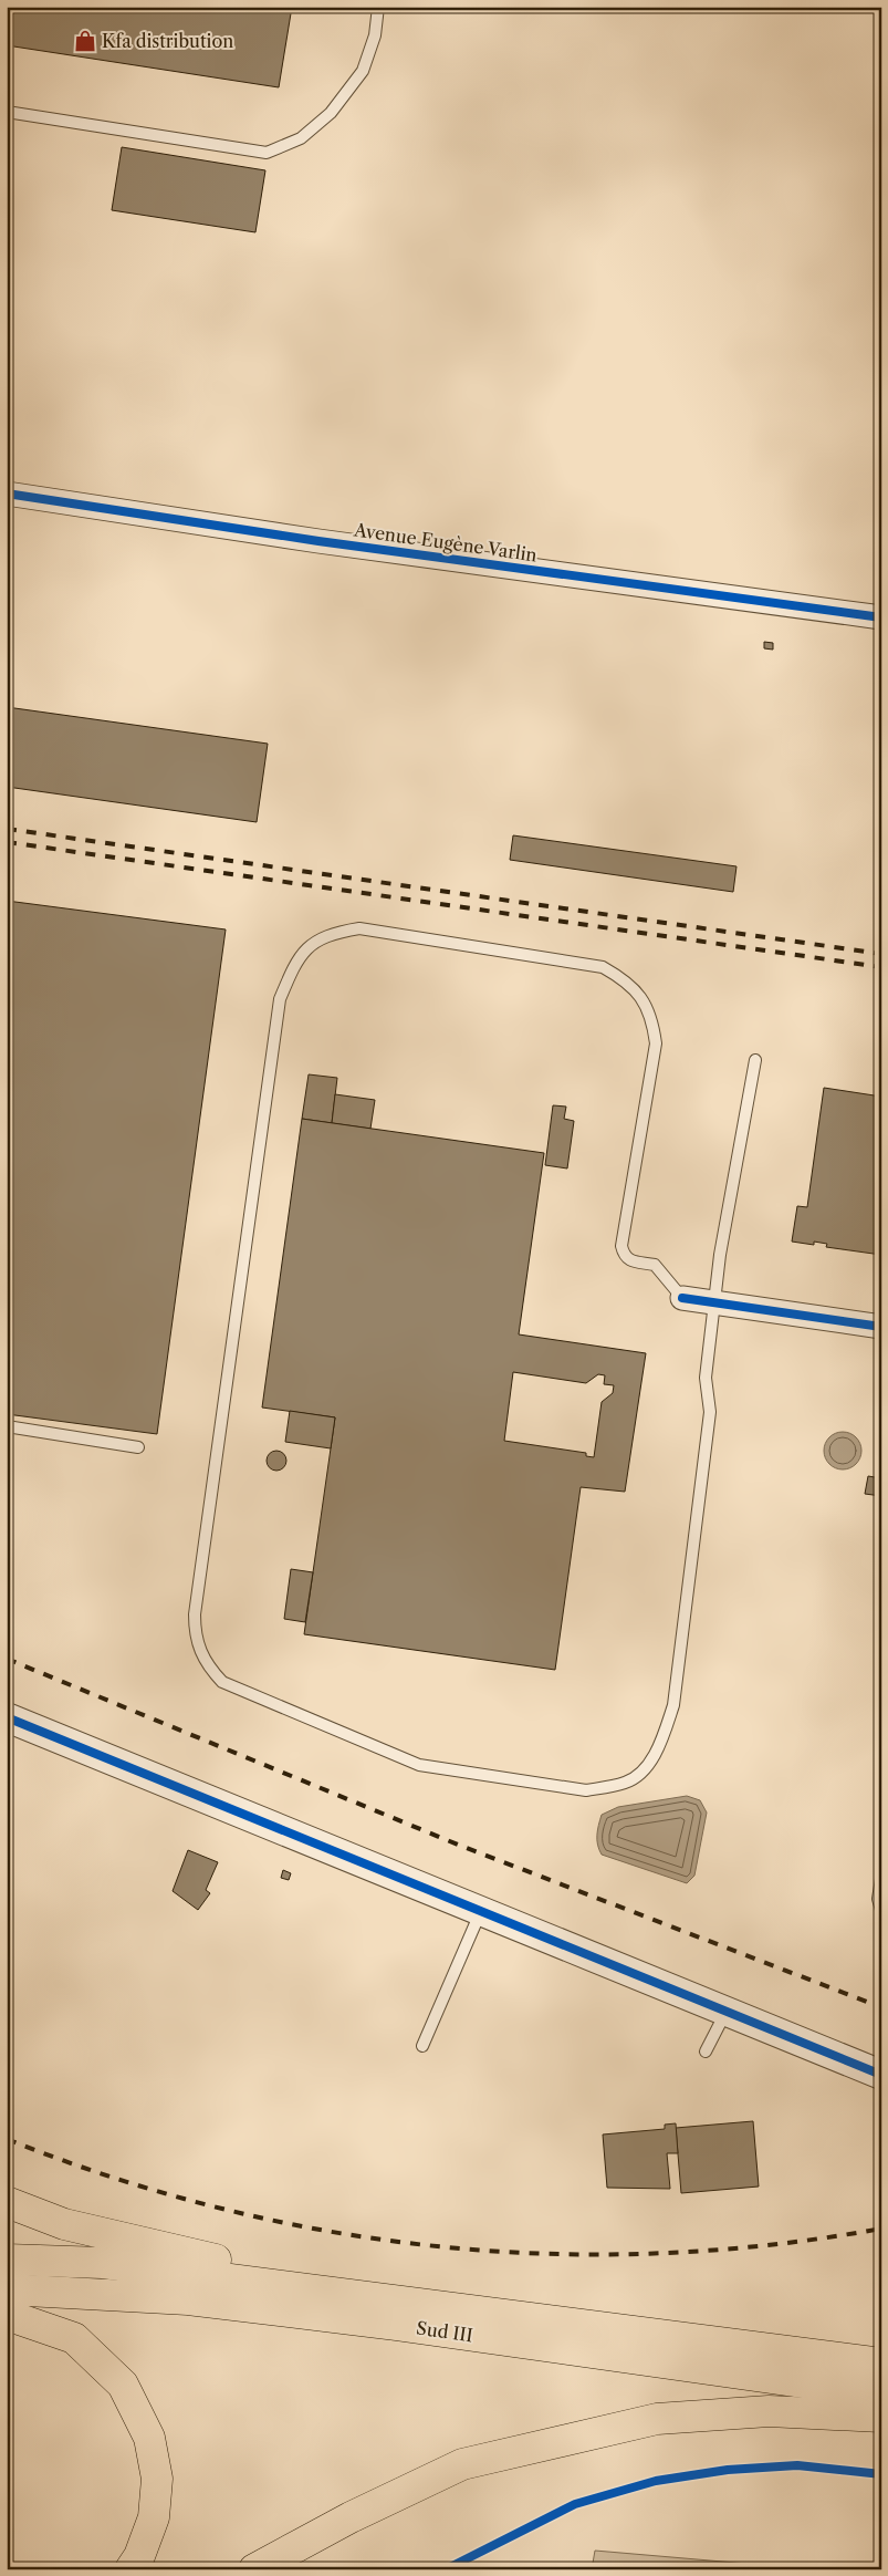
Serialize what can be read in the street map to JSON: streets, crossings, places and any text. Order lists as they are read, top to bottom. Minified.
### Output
{"streets":{"highway":["Sud III"],"street":["Avenue Eugène Varlin"]},"places":{"shop":["Kfa distribution"]}}
